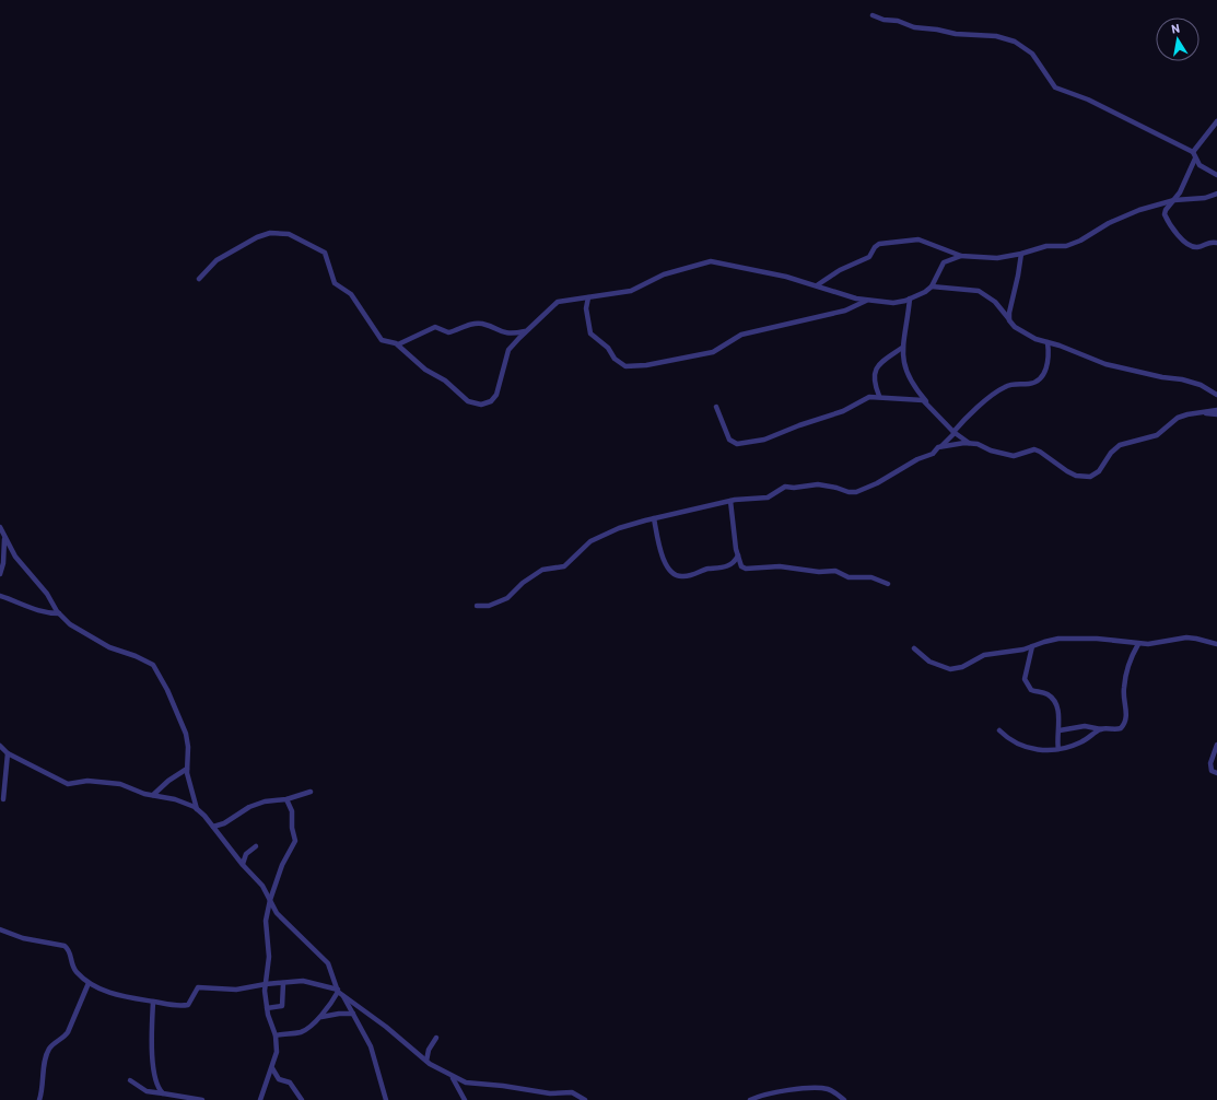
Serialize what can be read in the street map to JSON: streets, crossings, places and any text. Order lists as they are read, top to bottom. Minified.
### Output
{"north":"top"}
